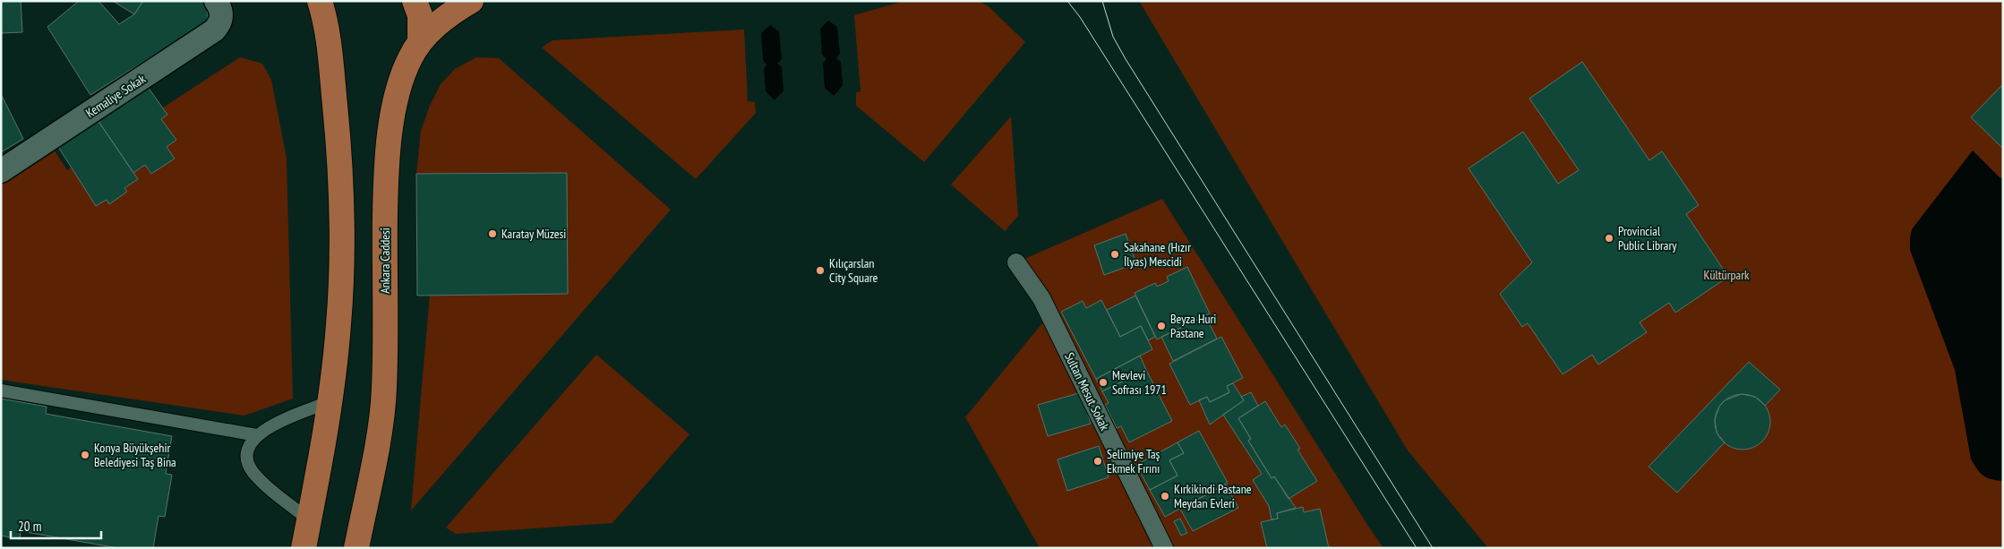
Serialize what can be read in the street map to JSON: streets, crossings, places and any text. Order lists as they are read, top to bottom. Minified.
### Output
{"streets":{"main road":["Ankara Caddesi"],"street":["Kemaliye Sokak","Sultan Mesut Sokak"]},"parks":["Kültürpark"],"places":["Karatay Müzesi","Provincial Public Library","Sakahane (Hızır İlyas) Mescidi","Kılıçarslan City Square","Beyza Huri Pastane","Mevlevi Sofrası 1971","Konya Büyükşehir Belediyesi Taş Bina","Selimiye Taş Ekmek Fırını","Kırkikindi Pastane Meydan Evleri"],"scale_bar":"20 m"}
